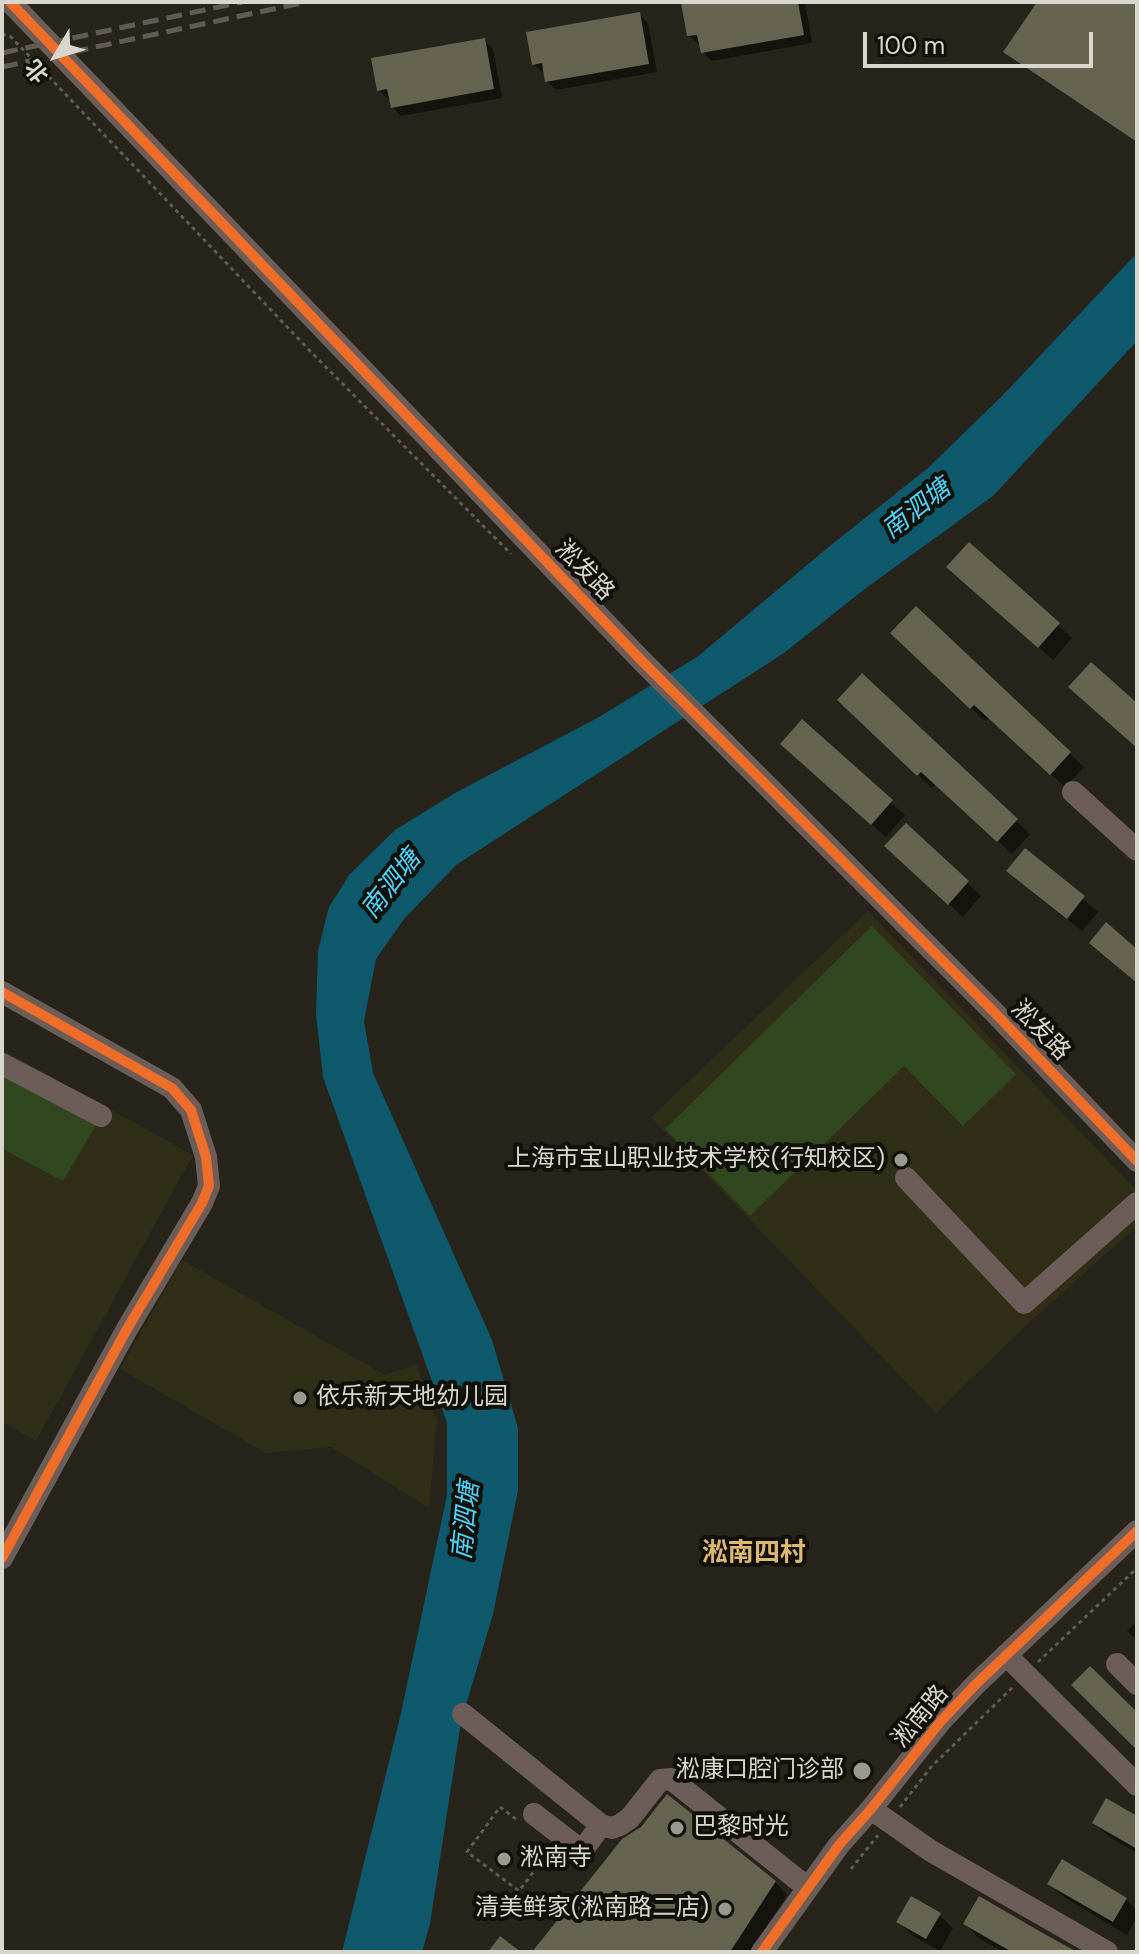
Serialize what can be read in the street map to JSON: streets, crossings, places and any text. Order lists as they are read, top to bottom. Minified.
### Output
{"streets":{"street":["淞发路","淞南路"]},"districts":["淞南四村"],"water":["南泗塘"],"places":["上海市宝山职业技术学校(行知校区)","依乐新天地幼儿园","淞康口腔门诊部","巴黎时光","淞南寺","清美鲜家(淞南路二店)"],"scale_bar":"100 m","north":"bottom left"}
